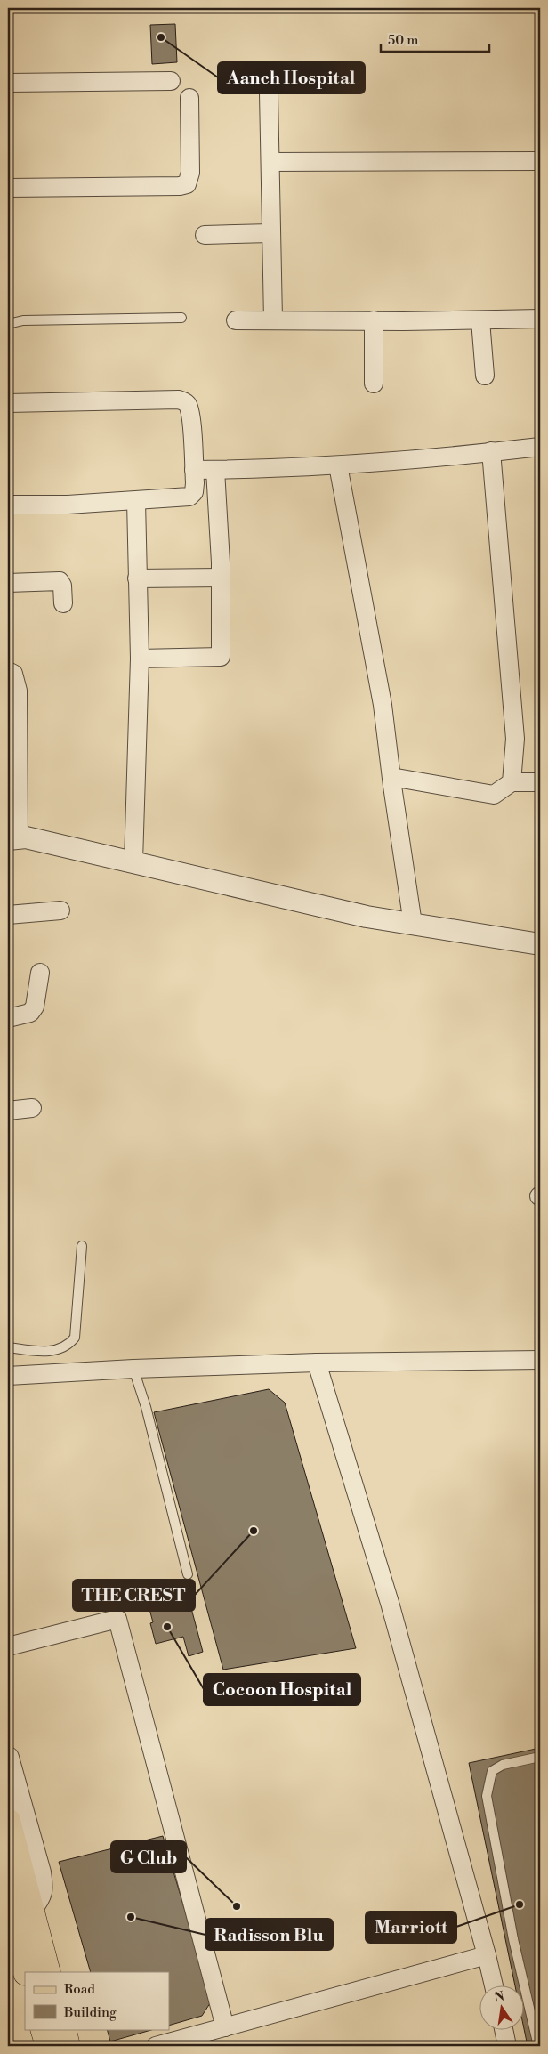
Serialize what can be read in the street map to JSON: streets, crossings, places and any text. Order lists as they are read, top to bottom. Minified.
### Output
{"places":["Aanch Hospital","THE CREST","Cocoon Hospital","Marriott","G Club","Radisson Blu"],"legend":["Road","Building"],"scale_bar":"50 m","north":"top"}
